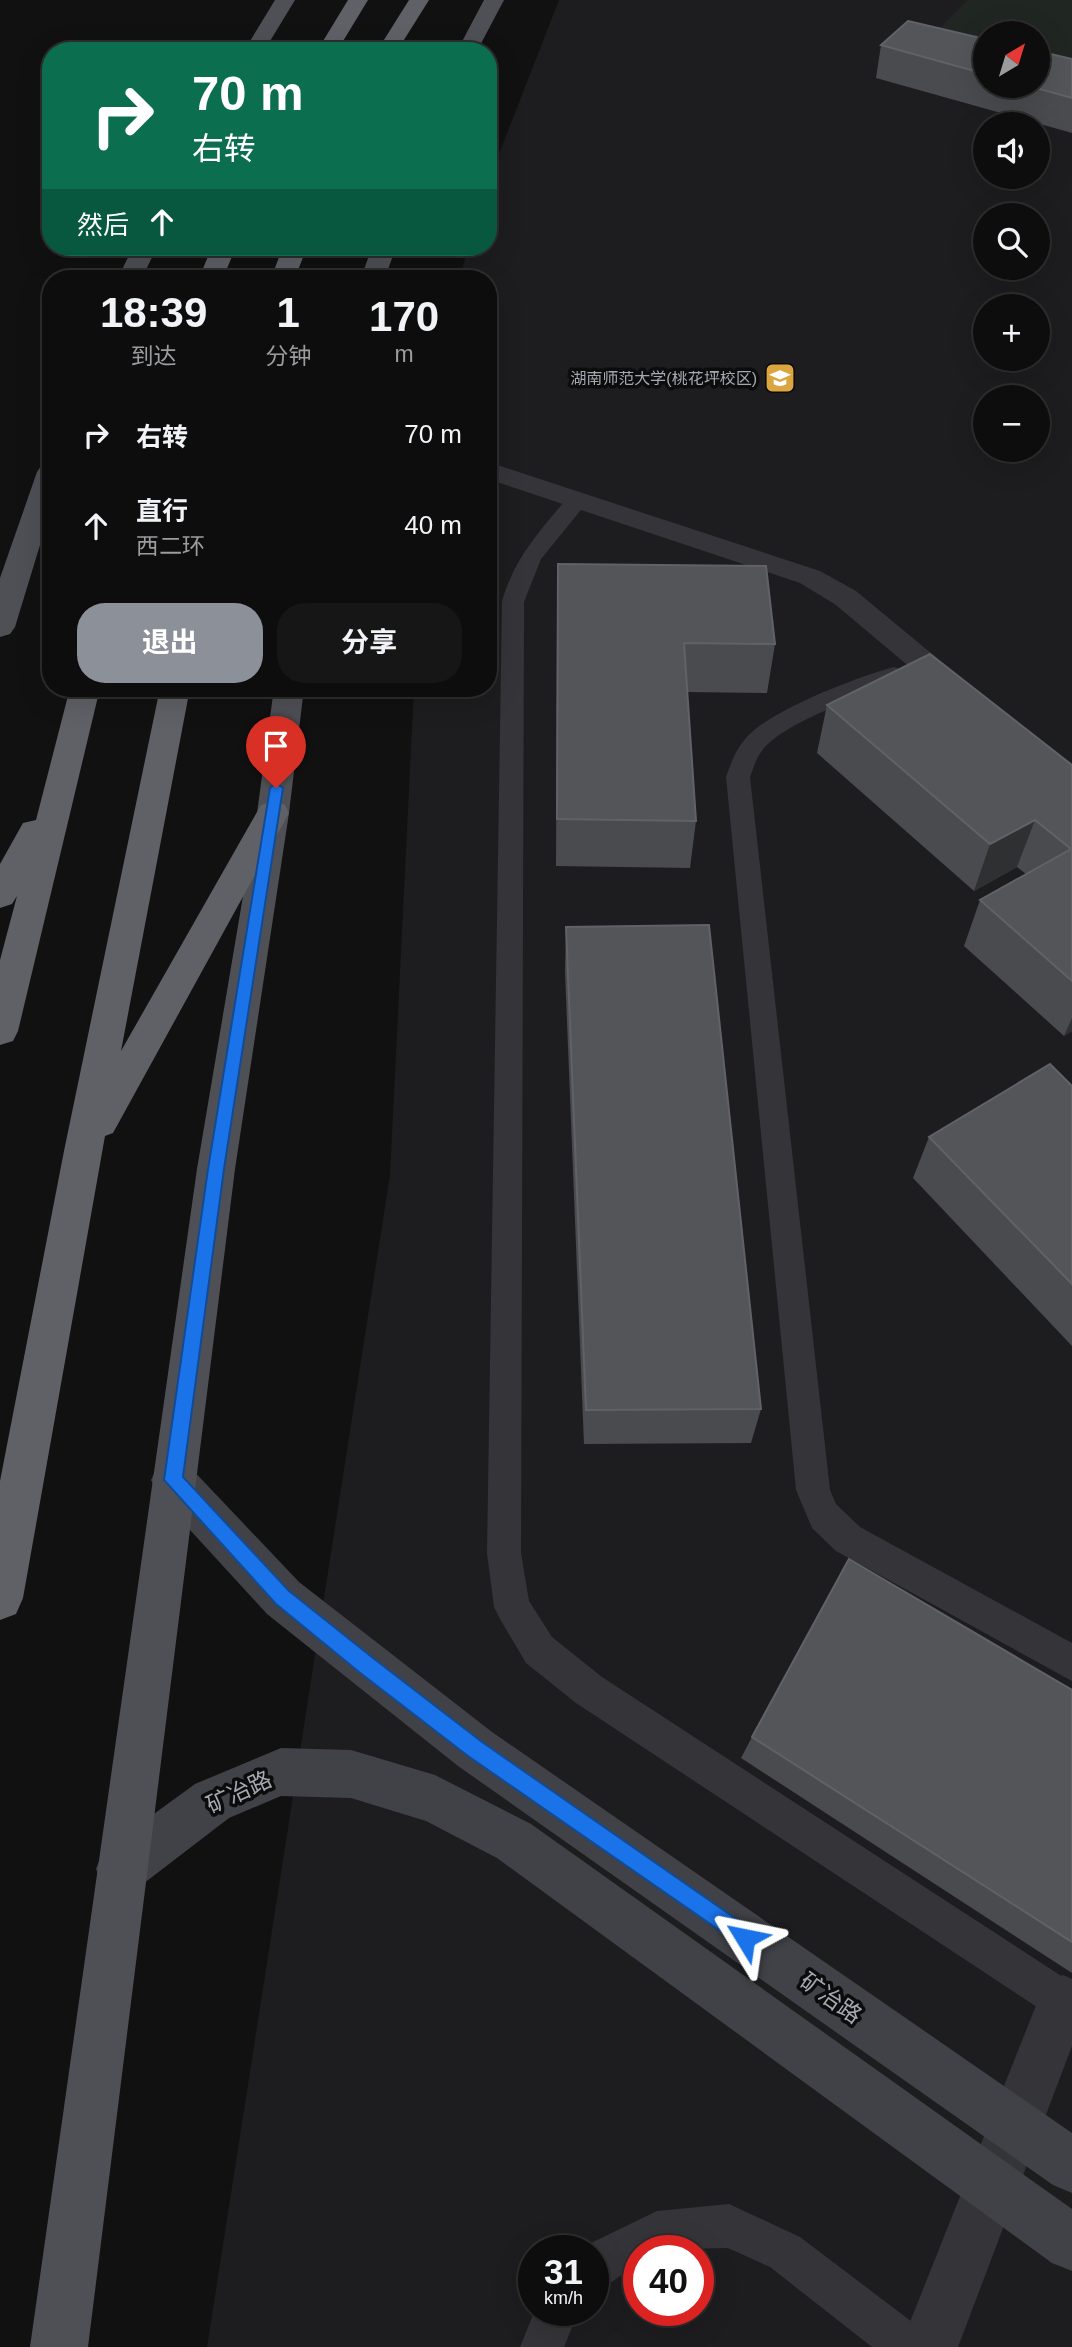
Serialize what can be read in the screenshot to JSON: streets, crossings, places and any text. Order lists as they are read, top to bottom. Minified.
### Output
{"streets":{"street":["矿冶路"]},"places":{"school or university":["湖南师范大学(桃花坪校区)"]},"north":"top right","page":{"map_buttons":["+","−"],"turn":["70 m","右转"],"then":"然后","eta":["18:39","到达","1","分钟","170","m"],"list":[{"name":"右转","value":"70 m"},{"name":"直行","note":"西二环","value":"40 m"}],"buttons":["退出","分享"],"speed":"31 km/h","limit":"40"}}
